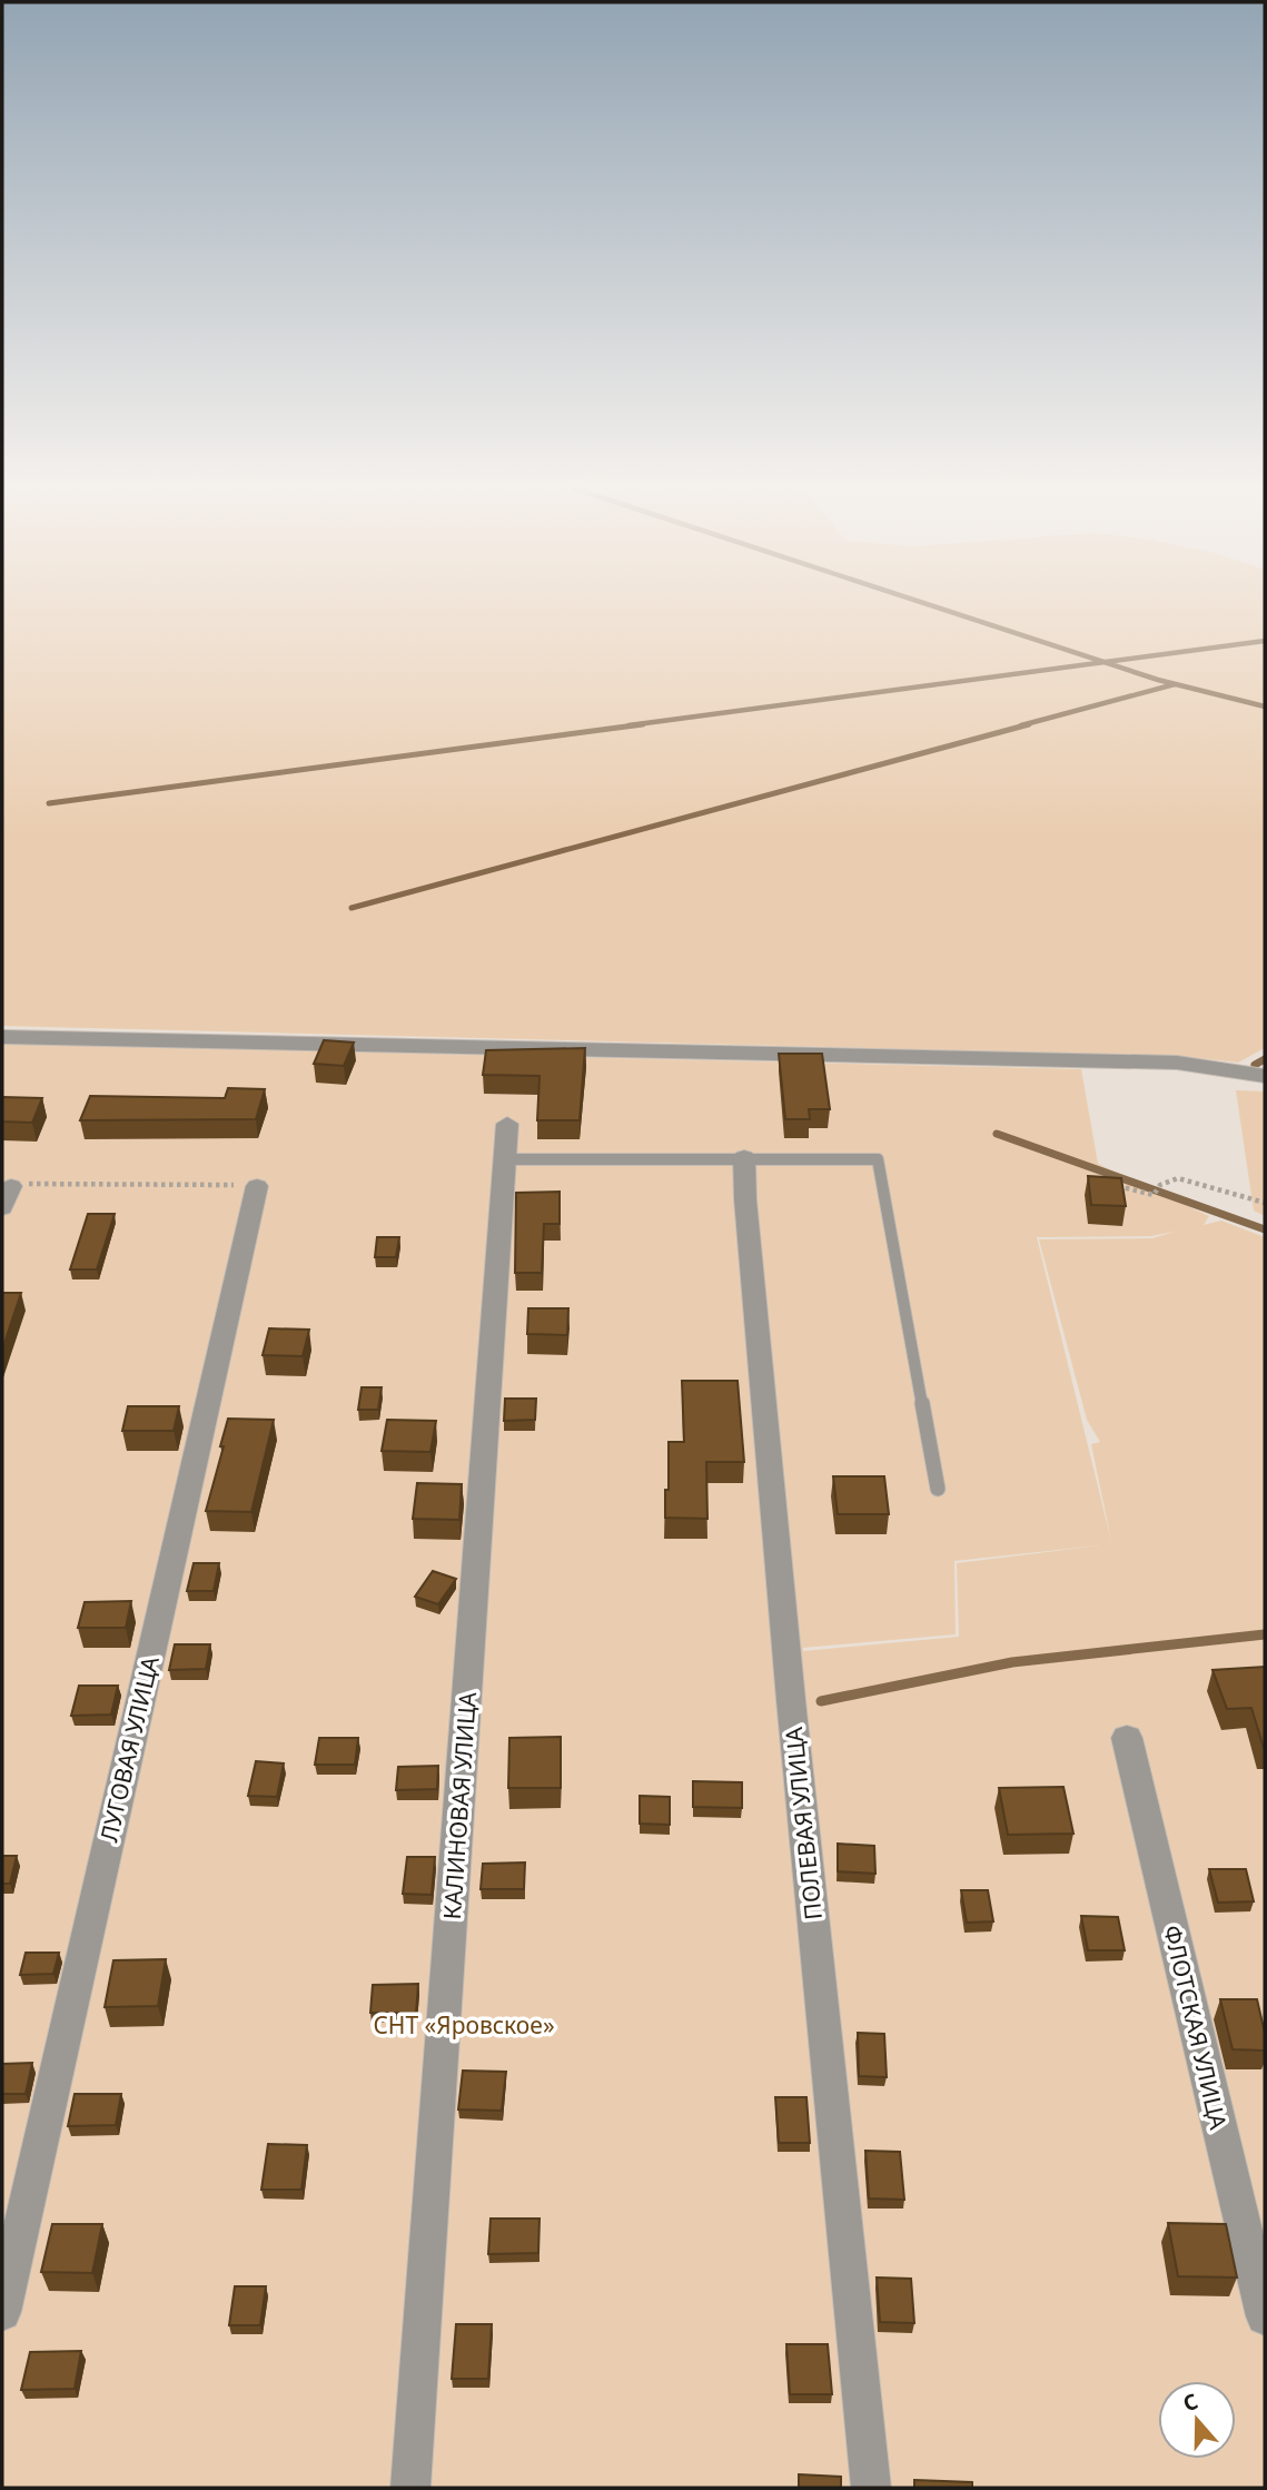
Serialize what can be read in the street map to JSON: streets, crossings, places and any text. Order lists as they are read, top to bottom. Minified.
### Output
{"streets":{"street":["ЛУГОВАЯ УЛИЦА","КАЛИНОВАЯ УЛИЦА","ПОЛЕВАЯ УЛИЦА","ФЛОТСКАЯ УЛИЦА"]},"parks":["СНТ «Яровское»"],"north":"top"}
